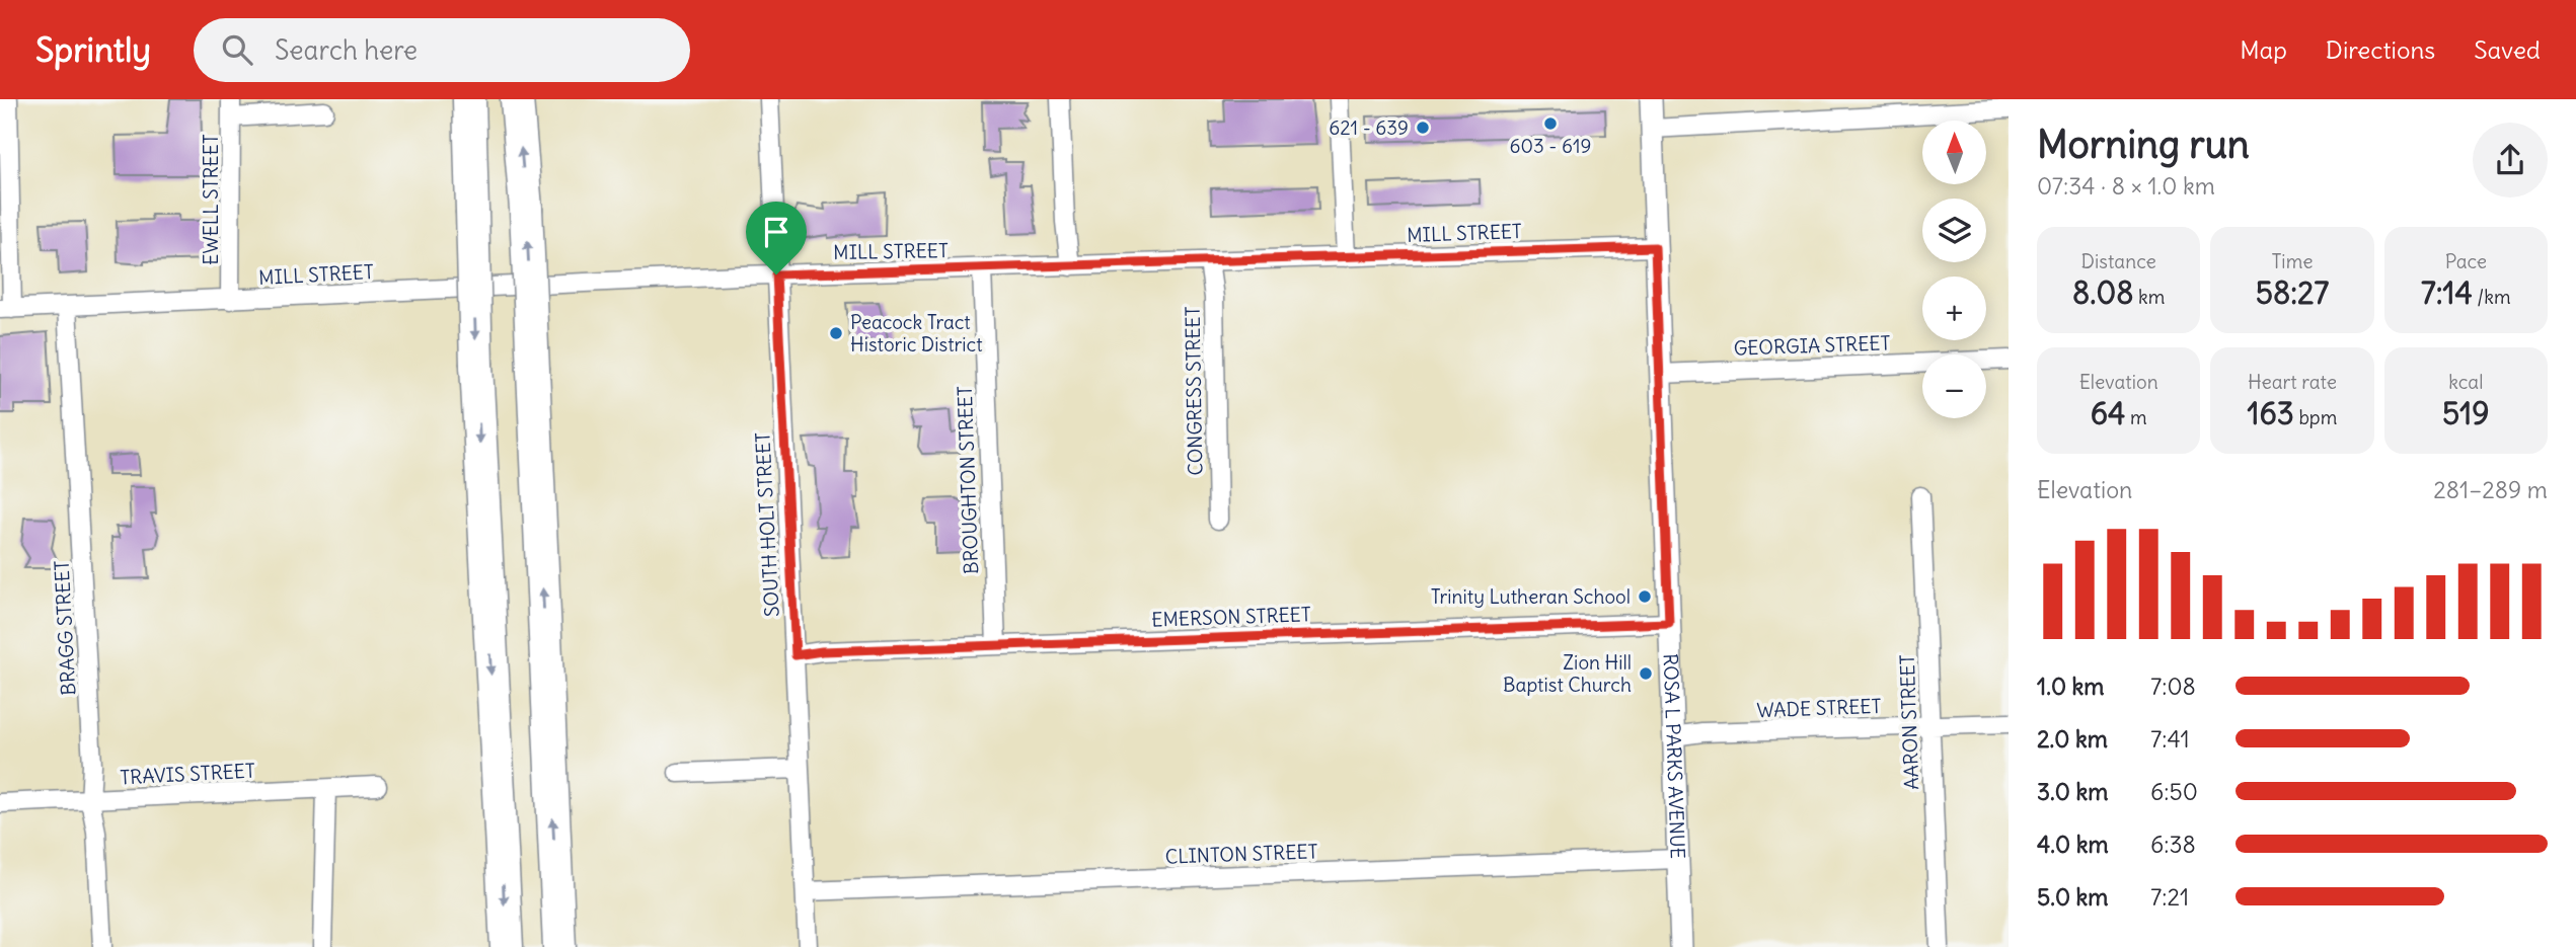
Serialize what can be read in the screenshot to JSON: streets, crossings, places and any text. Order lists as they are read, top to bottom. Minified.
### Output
{"streets":{"street":["EWELL STREET","MILL STREET","GEORGIA STREET","CONGRESS STREET","BROUGHTON STREET","SOUTH HOLT STREET","EMERSON STREET","BRAGG STREET","WADE STREET","AARON STREET","ROSA L PARKS AVENUE","TRAVIS STREET","CLINTON STREET"]},"crossings":[["EWELL STREET","MILL STREET"],["MILL STREET","CONGRESS STREET"],["MILL STREET","BROUGHTON STREET"],["MILL STREET","SOUTH HOLT STREET"],["MILL STREET","BRAGG STREET"],["MILL STREET","ROSA L PARKS AVENUE"],["GEORGIA STREET","ROSA L PARKS AVENUE"],["BROUGHTON STREET","EMERSON STREET"],["SOUTH HOLT STREET","EMERSON STREET"],["SOUTH HOLT STREET","CLINTON STREET"],["EMERSON STREET","ROSA L PARKS AVENUE"],["BRAGG STREET","TRAVIS STREET"],["WADE STREET","AARON STREET"],["WADE STREET","ROSA L PARKS AVENUE"],["ROSA L PARKS AVENUE","CLINTON STREET"]],"places":["603 - 619","621 - 639","Peacock Tract Historic District","Trinity Lutheran School","Zion Hill Baptist Church"],"north":"top","page":{"header":"Sprintly","search":"Search here","nav":["Map","Directions","Saved"],"heading":["Morning run","07:34 · 8 × 1.0 km"],"map_buttons":["+","−"],"stats":[["Distance","8.08 km"],["Time","58:27"],["Pace","7:14 /km"],["Elevation","64 m"],["Heart rate","163 bpm"],["kcal","519"]],"chart":["Elevation","281–289 m"],"list":[{"name":"1.0 km","note":"7:08"},{"name":"2.0 km","note":"7:41"},{"name":"3.0 km","note":"6:50"},{"name":"4.0 km","note":"6:38"},{"name":"5.0 km","note":"7:21"}]}}
